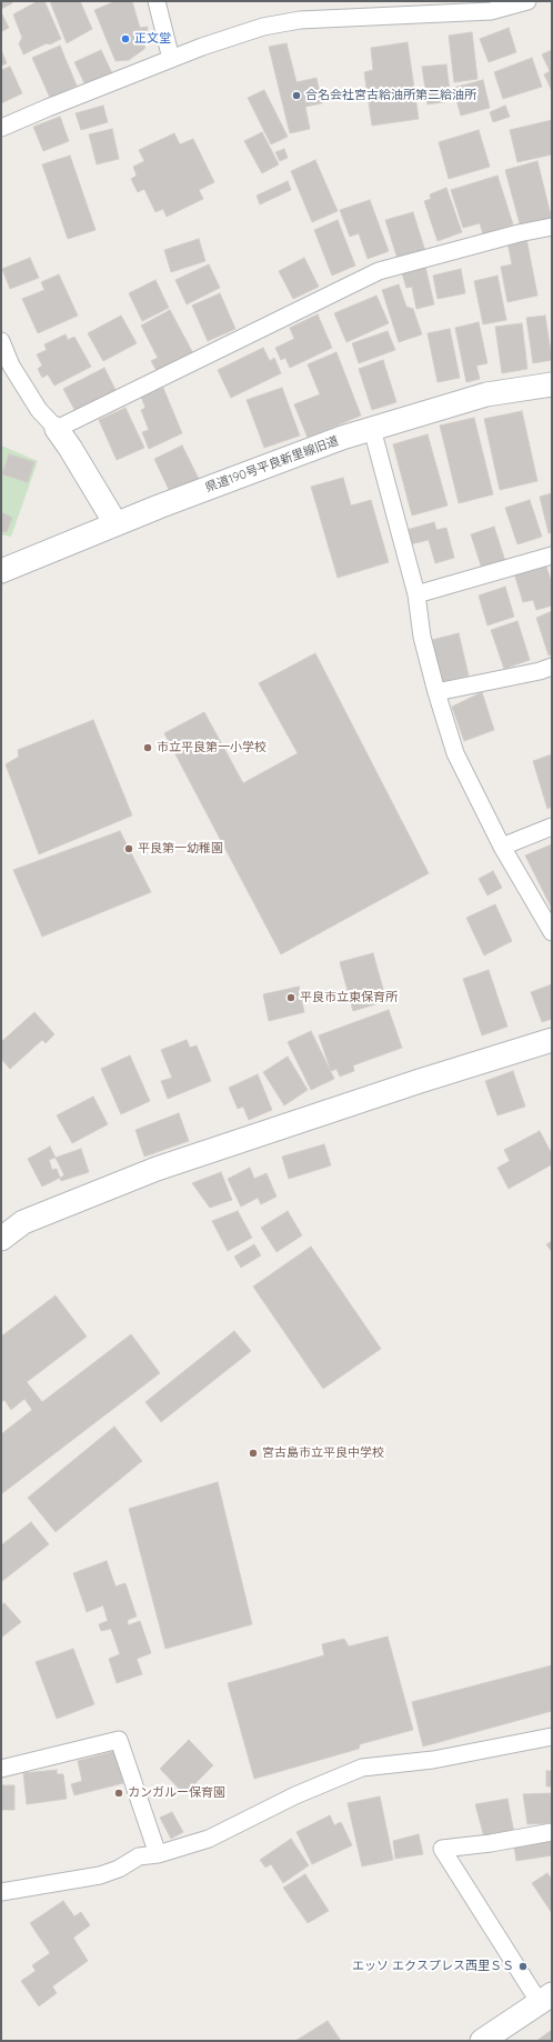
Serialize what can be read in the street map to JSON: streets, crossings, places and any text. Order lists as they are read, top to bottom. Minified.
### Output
{"streets":{"street":["県道190号平良新里線旧道"]},"places":["正文堂","合名会社宮古給油所第二給油所","市立平良第一小学校","平良第一幼稚園","平良市立東保育所","宮古島市立平良中学校","カンガルー保育園","エッソ エクスプレス西里ＳＳ"]}
